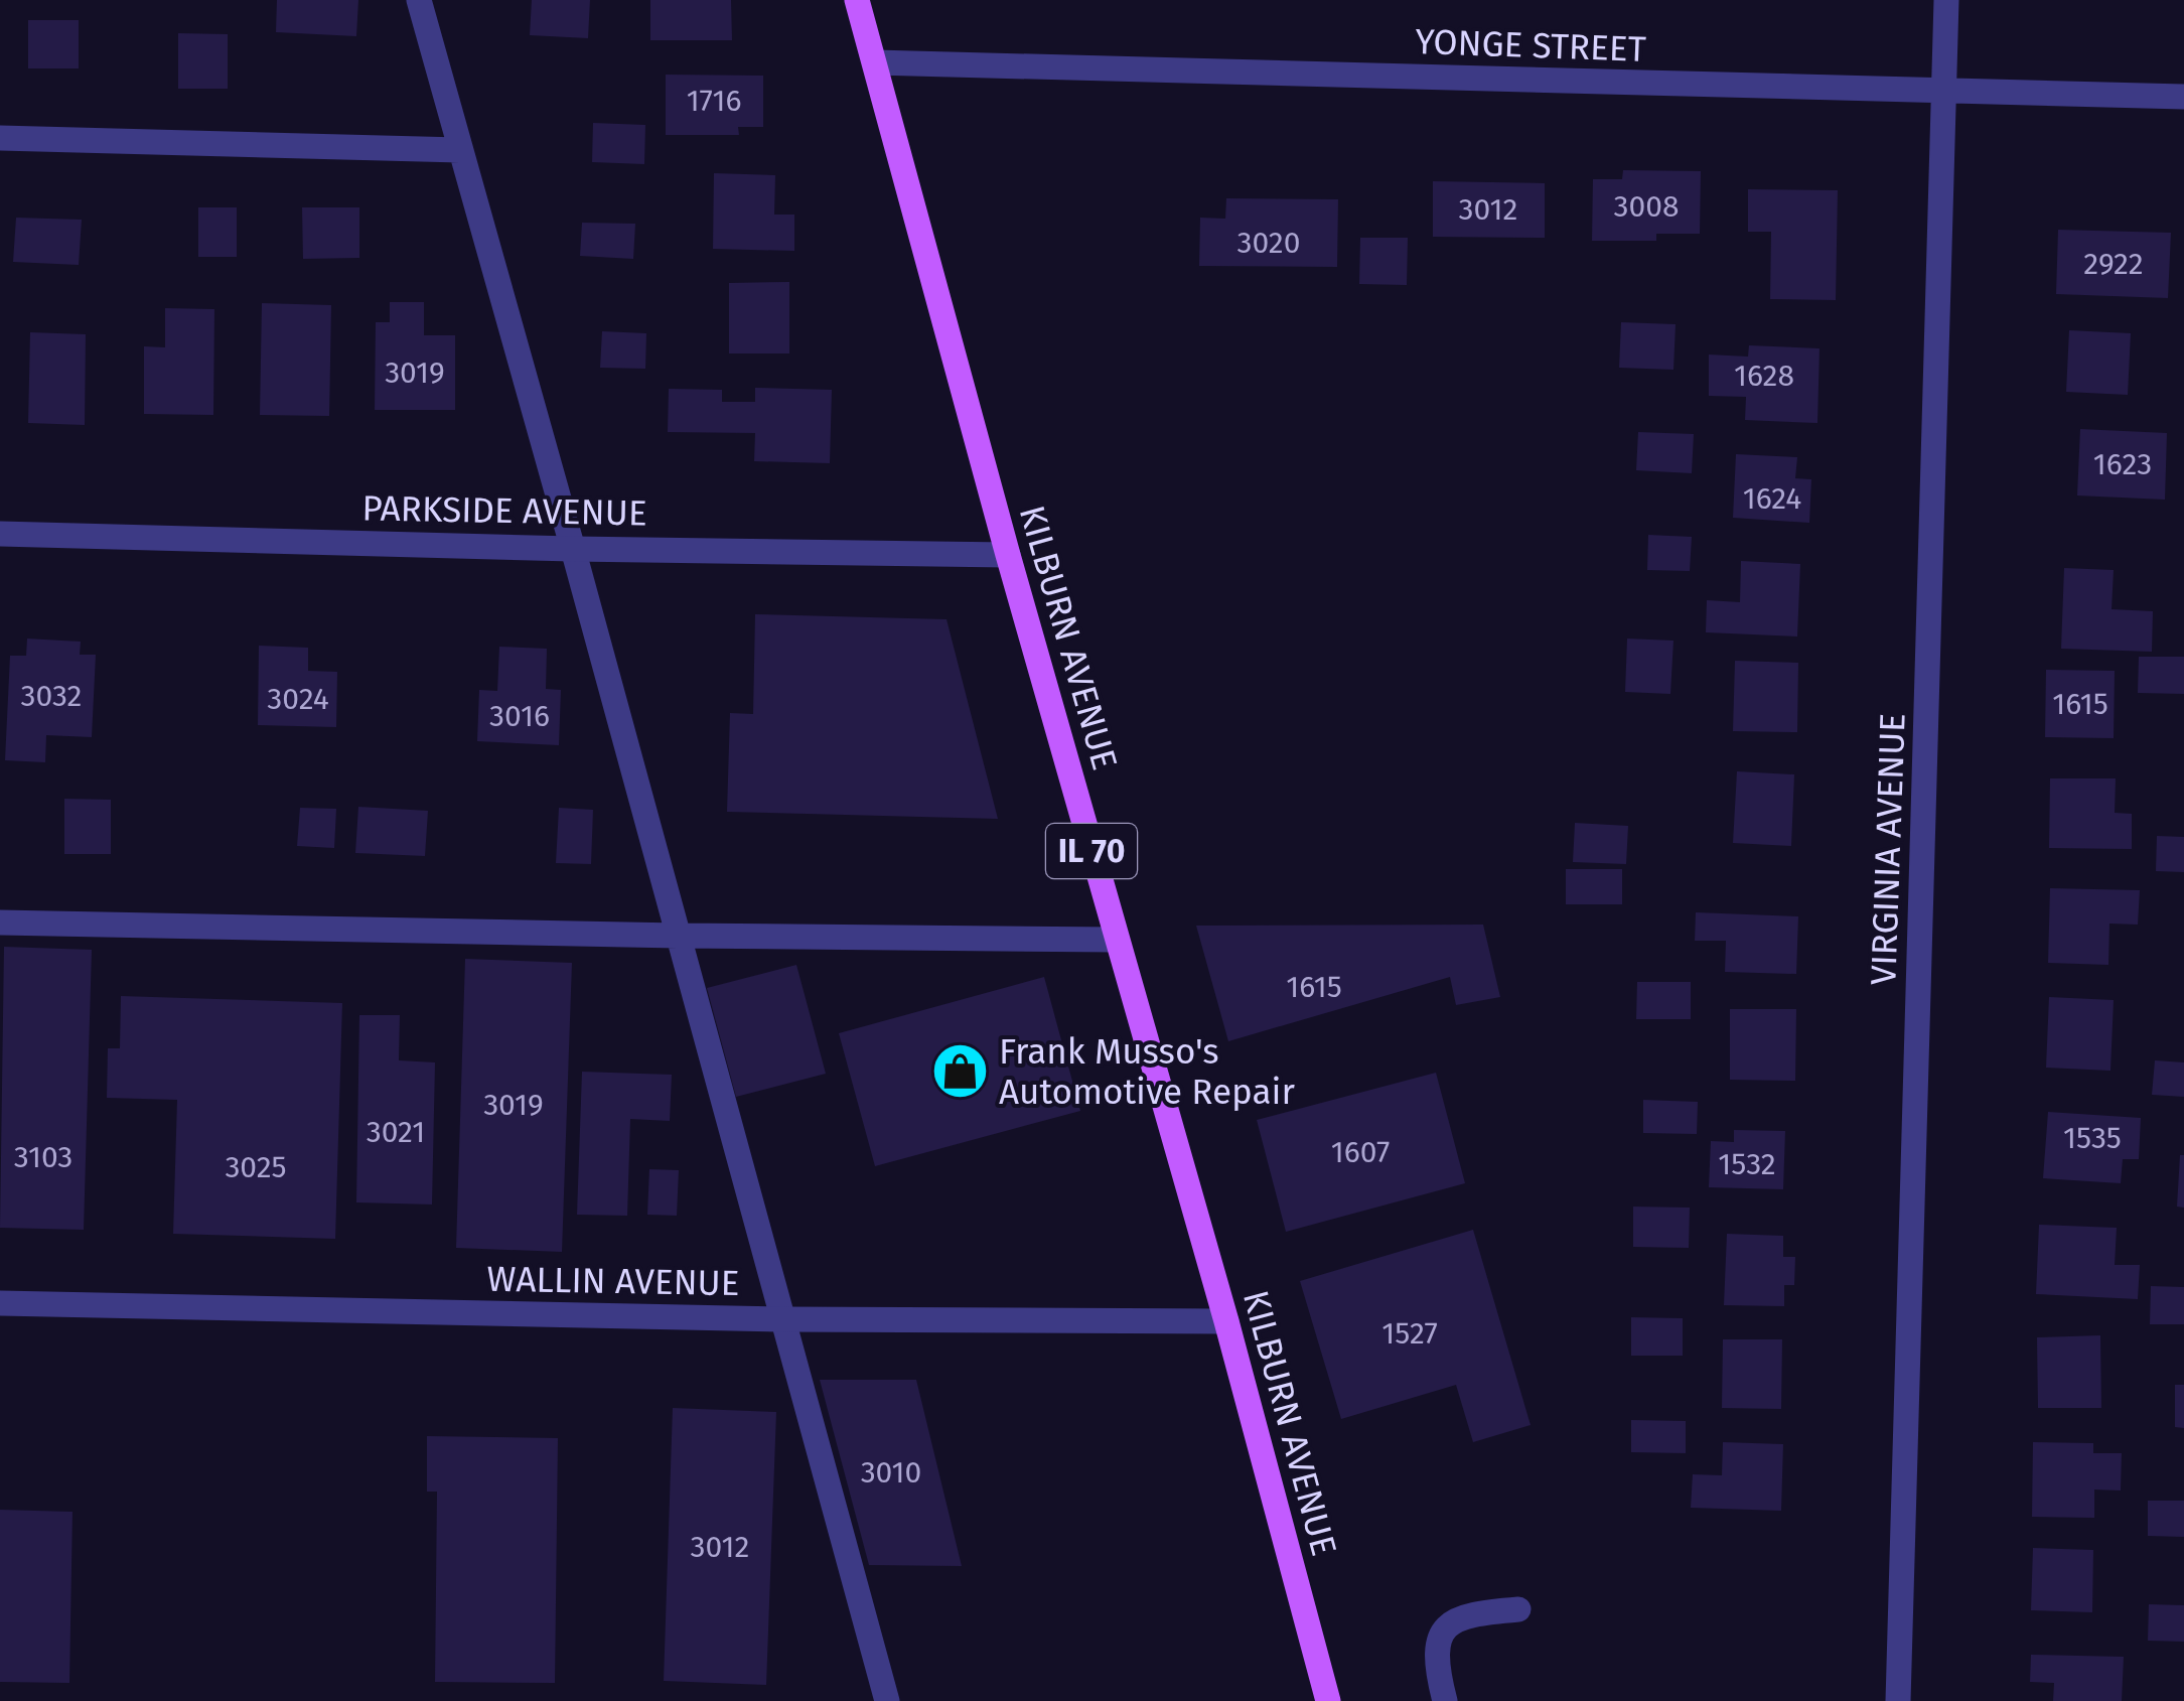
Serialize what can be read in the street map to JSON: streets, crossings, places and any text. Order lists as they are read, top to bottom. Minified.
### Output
{"streets":{"main road":["KILBURN AVENUE","IL 70"],"street":["YONGE STREET","PARKSIDE AVENUE","VIRGINIA AVENUE","WALLIN AVENUE"]},"crossings":[["YONGE STREET","KILBURN AVENUE"],["YONGE STREET","VIRGINIA AVENUE"],["PARKSIDE AVENUE","KILBURN AVENUE"],["KILBURN AVENUE","WALLIN AVENUE"]],"places":{"shop":["Frank Musso's Automotive Repair"]},"house_numbers":["1716","3008","3012","3020","2922","3019","1628","1623","1624","3032","3024","1615","3016","1615","3019","3021","1535","1607","3103","1532","3025","1527","3010","3012"]}
